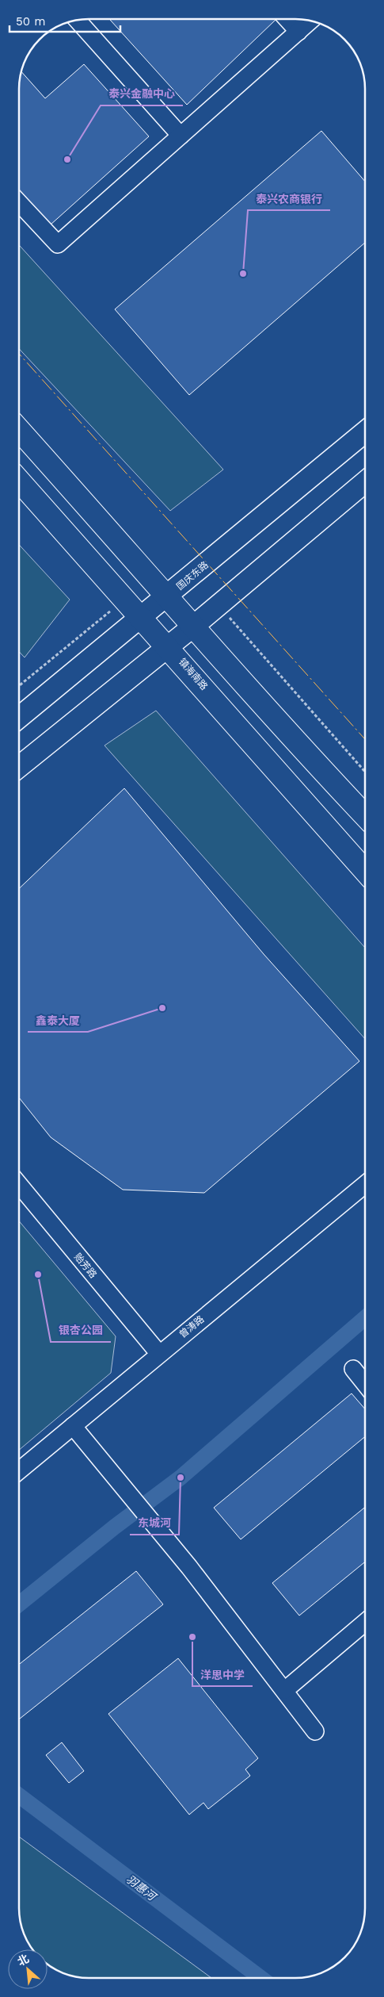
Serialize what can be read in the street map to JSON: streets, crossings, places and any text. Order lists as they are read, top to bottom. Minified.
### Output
{"streets":{"highway":["镇海南路"],"main road":["国庆东路"],"street":["贻芳路","曾涛路"]},"crossings":[["国庆东路","镇海南路"],["贻芳路","曾涛路"]],"water":["羽惠河"],"places":["泰兴金融中心","泰兴农商银行","鑫泰大厦","银杏公园","东城河","洋思中学"],"scale_bar":"50 m","north":"top left"}
